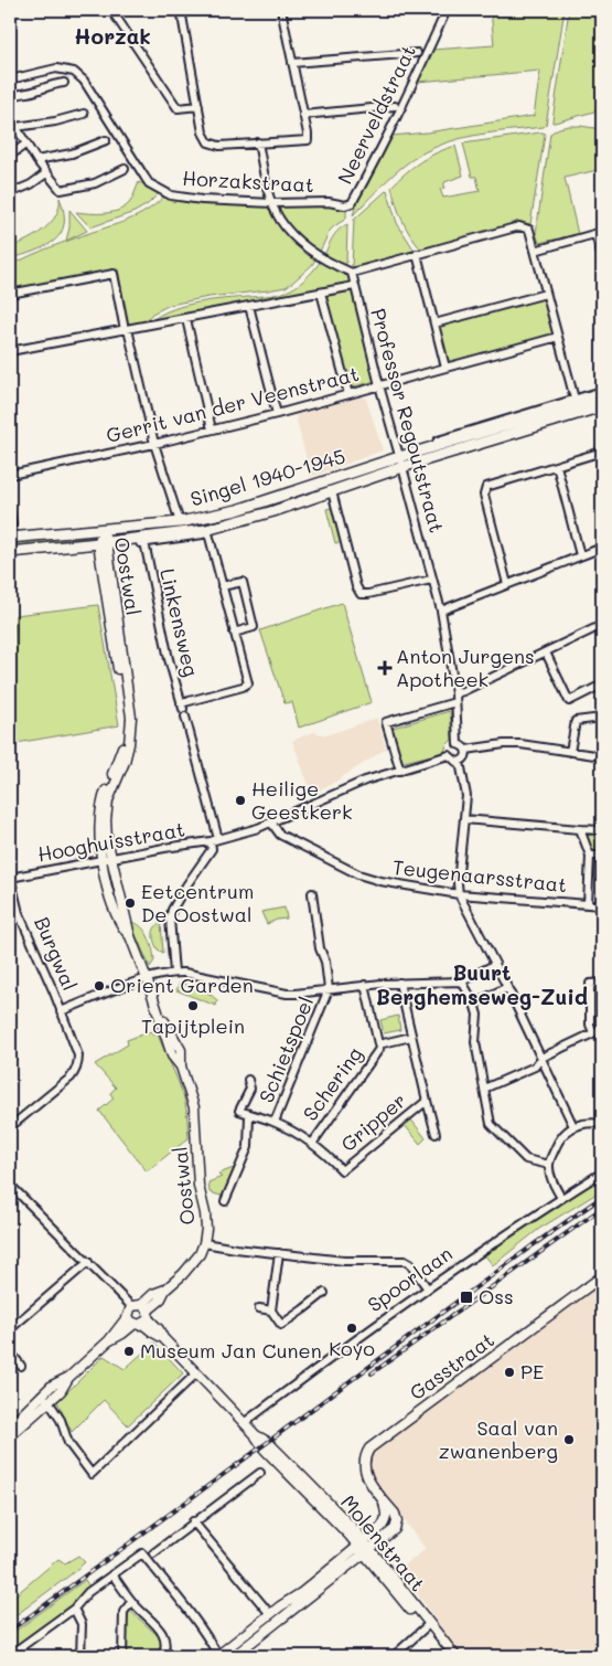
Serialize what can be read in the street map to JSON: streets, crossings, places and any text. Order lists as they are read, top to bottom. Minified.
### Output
{"streets":{"main road":["Singel 1940-1945"],"street":["Neerveldstraat","Horzakstraat","Gerrit van der Veenstraat","Professor Regoutstraat","Oostwal","Linkensweg","Hooghuisstraat","Teugenaarsstraat","Burgwal","Schietspoel","Schering","Gripper","Spoorlaan","Gasstraat","Molenstraat"]},"crossings":[["Neerveldstraat","Horzakstraat"],["Gerrit van der Veenstraat","Professor Regoutstraat"],["Professor Regoutstraat","Singel 1940-1945"],["Professor Regoutstraat","Hooghuisstraat"],["Singel 1940-1945","Oostwal"],["Singel 1940-1945","Linkensweg"],["Oostwal","Hooghuisstraat"],["Oostwal","Molenstraat"],["Linkensweg","Hooghuisstraat"],["Hooghuisstraat","Teugenaarsstraat"],["Hooghuisstraat","Burgwal"],["Schering","Gripper"],["Spoorlaan","Molenstraat"],["Gasstraat","Molenstraat"]],"districts":["Horzak","Buurt Berghemseweg-Zuid"],"places":{"health":["Anton Jurgens Apotheek"],"other":["Heilige Geestkerk","Eetcentrum De Oostwal","Orient Garden","Tapijtplein","Koyo","Museum Jan Cunen","PE","Saal van zwanenberg"],"transit":["Oss"]}}
